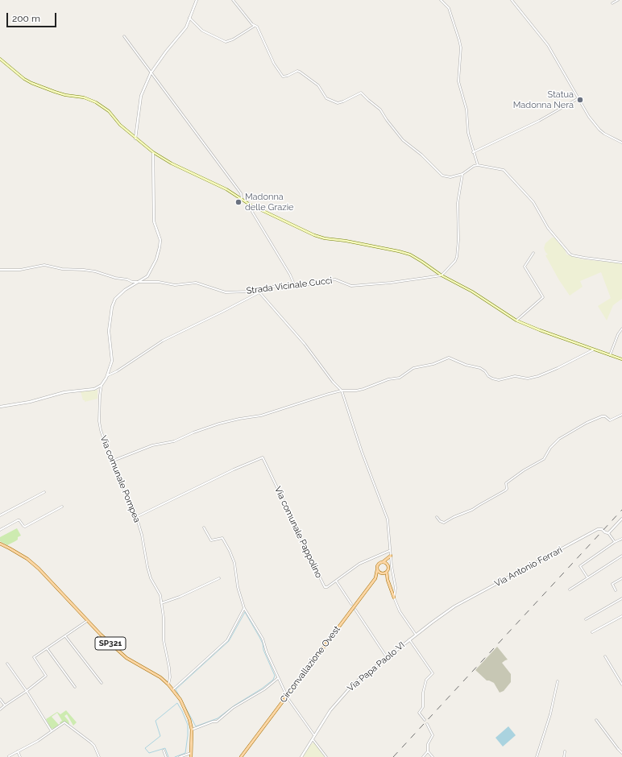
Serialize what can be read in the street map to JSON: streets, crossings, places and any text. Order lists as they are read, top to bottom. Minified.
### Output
{"streets":{"main road":["SP321","Circonvallazione Ovest"],"street":["Strada Vicinale Cucci","Via comunale Pompea","Via comunale Pappolino","Via Antonio Ferrari","Via Papa Paolo VI"]},"crossings":[["Via comunale Pompea","Via comunale Pappolino"],["Via comunale Pompea","SP321"],["Via Antonio Ferrari","Via Papa Paolo VI"]],"places":["Statua Madonna Nera","Madonna delle Grazie"],"scale_bar":"200 m"}
